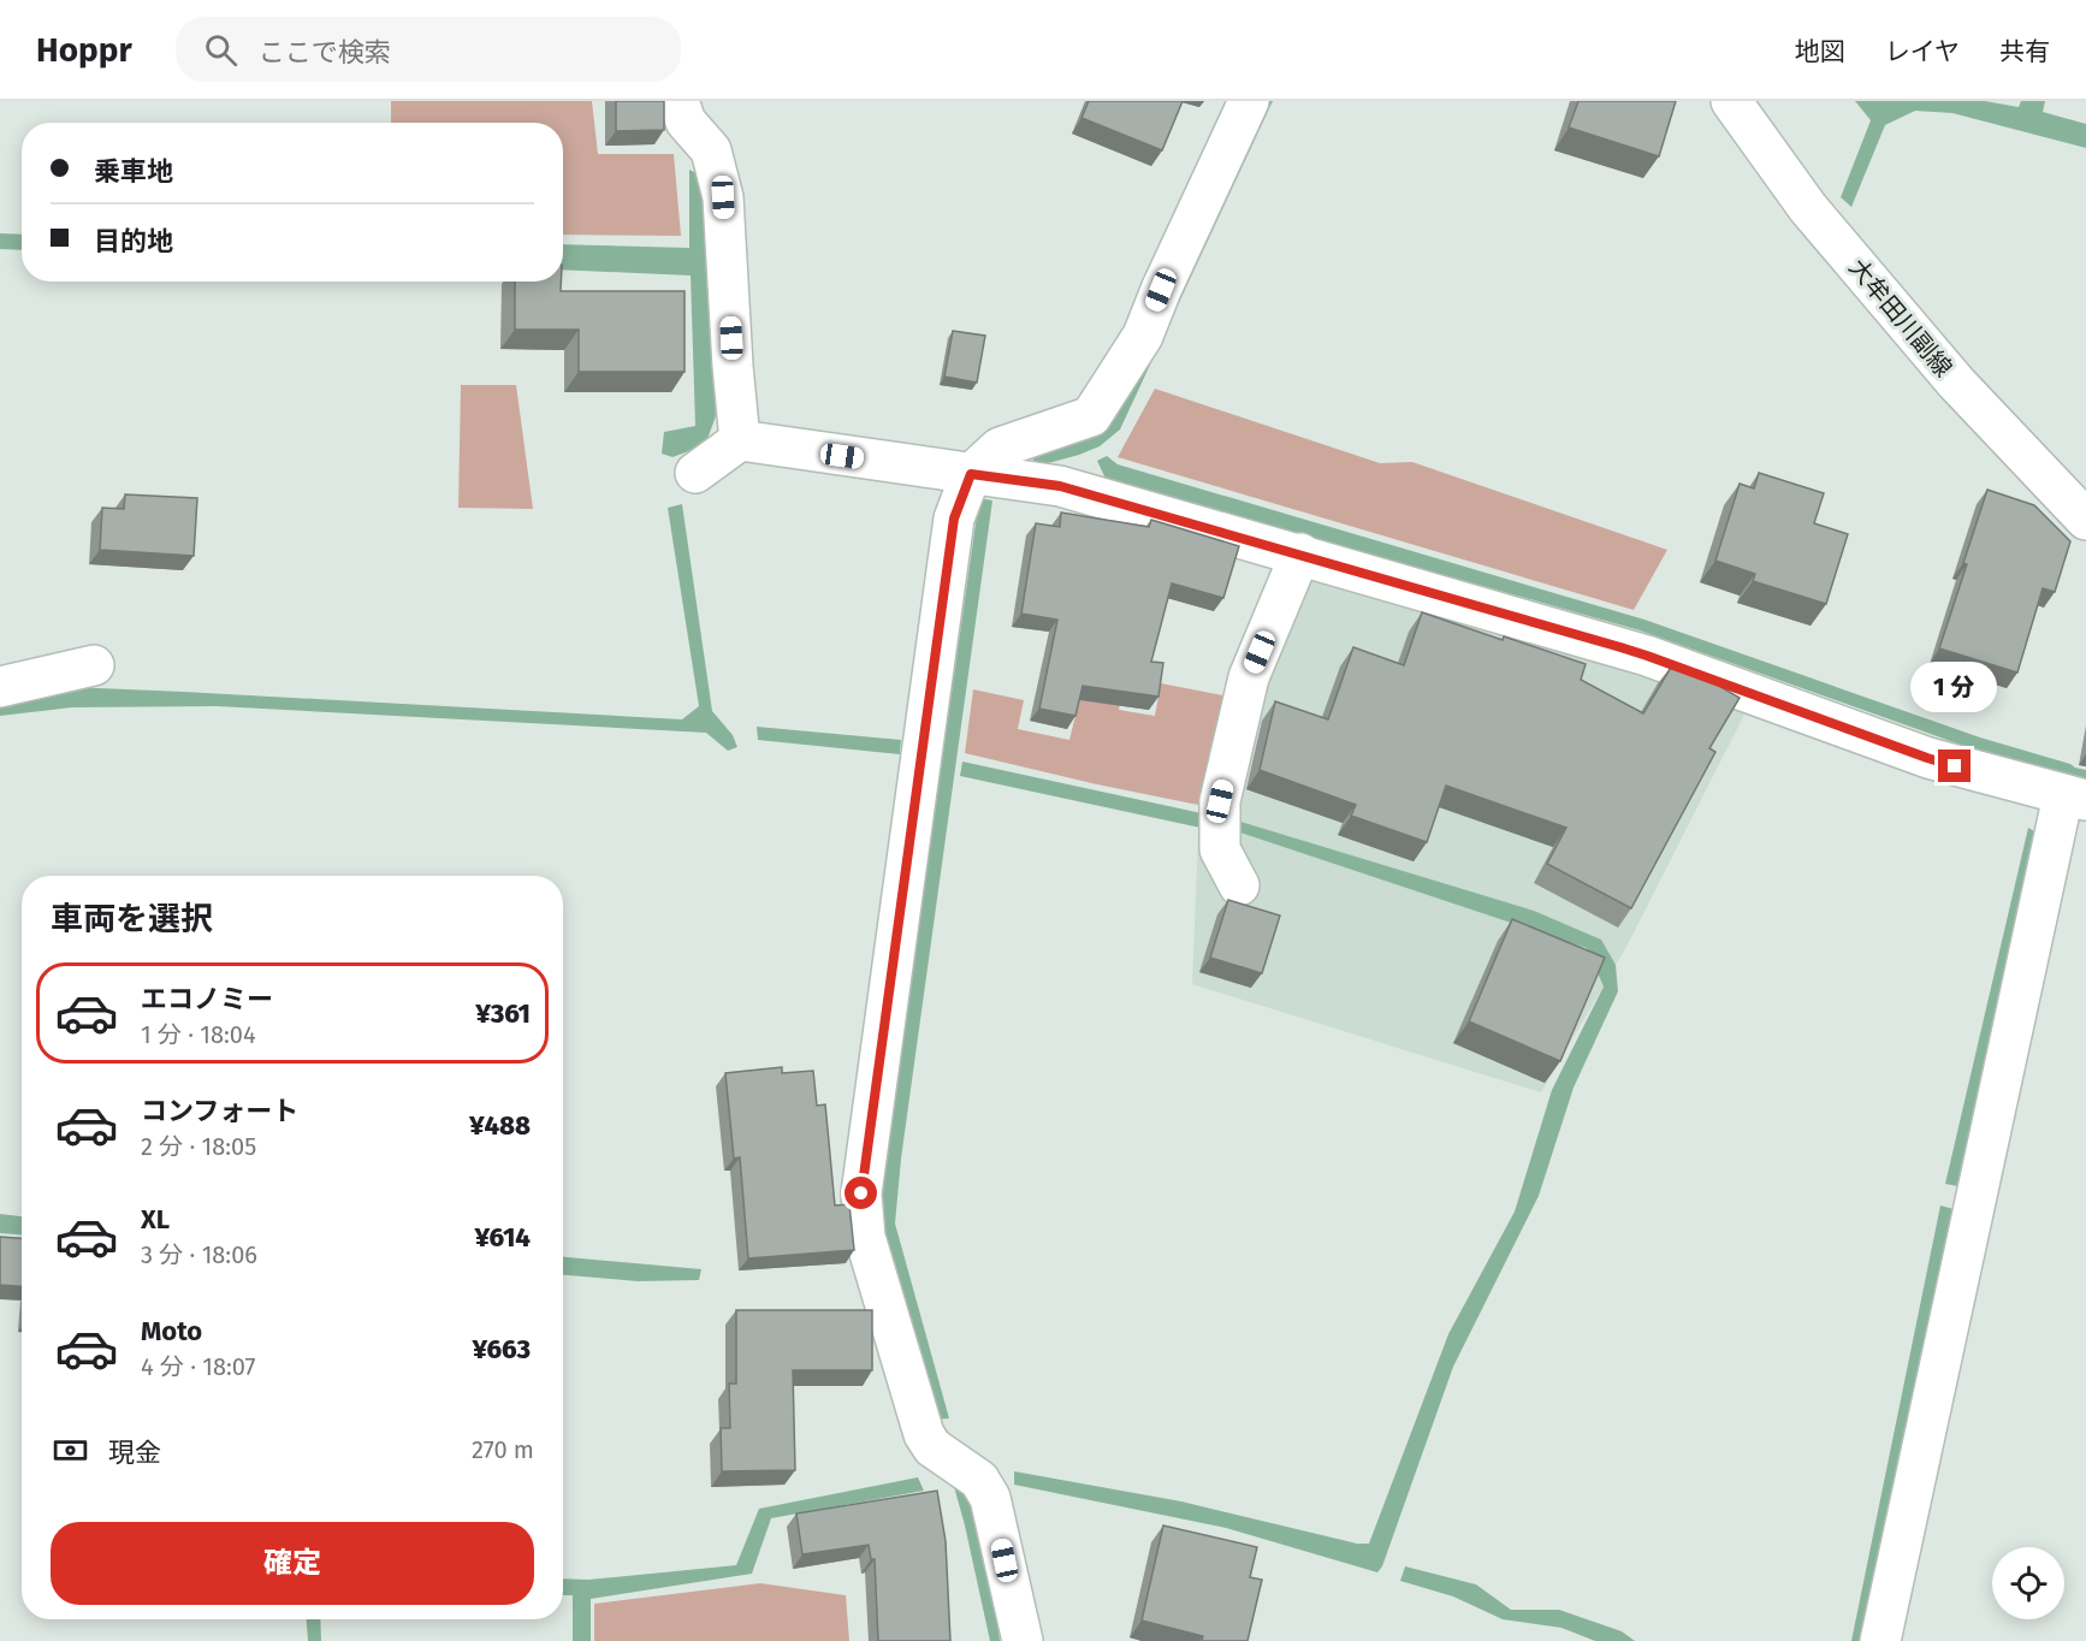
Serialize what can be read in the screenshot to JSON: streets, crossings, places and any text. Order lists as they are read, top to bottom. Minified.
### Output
{"streets":{"street":["大牟田川副線"]},"page":{"header":"Hoppr","search":"ここで検索","nav":["地図","レイヤ","共有"],"banner":["乗車地","目的地"],"bubble":"1 分","heading":"車両を選択","list":[{"name":"エコノミー","note":"1 分 · 18:04","value":"¥361"},{"name":"コンフォート","note":"2 分 · 18:05","value":"¥488"},{"name":"XL","note":"3 分 · 18:06","value":"¥614"},{"name":"Moto","note":"4 分 · 18:07","value":"¥663"}],"pay":["現金","270 m"],"buttons":"確定"}}
